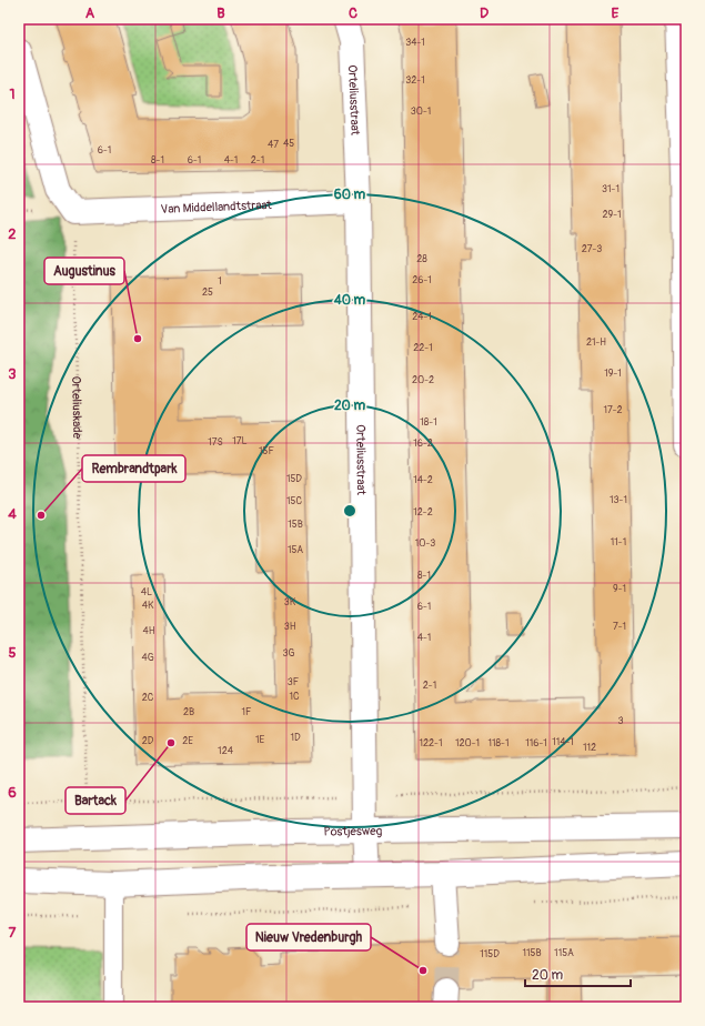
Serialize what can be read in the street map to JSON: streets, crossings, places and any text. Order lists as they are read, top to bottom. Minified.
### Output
{"streets":{"street":["Orteliusstraat","Van Middellandtstraat","Postjesweg"],"path":["Orteliuskade"]},"crossings":[["Orteliusstraat","Van Middellandtstraat"],["Orteliusstraat","Postjesweg"],["Van Middellandtstraat","Orteliuskade"]],"places":["Augustinus","Rembrandtpark","Bartack","Nieuw Vredenburgh"],"house_numbers":["34-1","32-1","30-1","45","47","6-1","8-1","6-1","4-1","2-1","31-1","29-1","27-3","28","26-1","1","25","24-1","21-H","22-1","19-1","20-2","17-2","18-1","17L","17S","16-2","15F","15D","14-2","13-1","15C","12-2","15B","11-1","10-3","15A","8-1","9-1","4L","3K","4K","6-1","3H","7-1","4H","4-1","3G","4G","3F","2-1","1C","2C","2B","1F","3","1D","1E","2D","2E","114-1","122-1","120-1","118-1","116-1","112","124","115B","115A","115D"],"scale_bar":"20 m","grid":{"columns":["A","B","C","D","E"],"rows":["1","2","3","4","5","6","7"]},"rings":["60 m","40 m","20 m"]}
